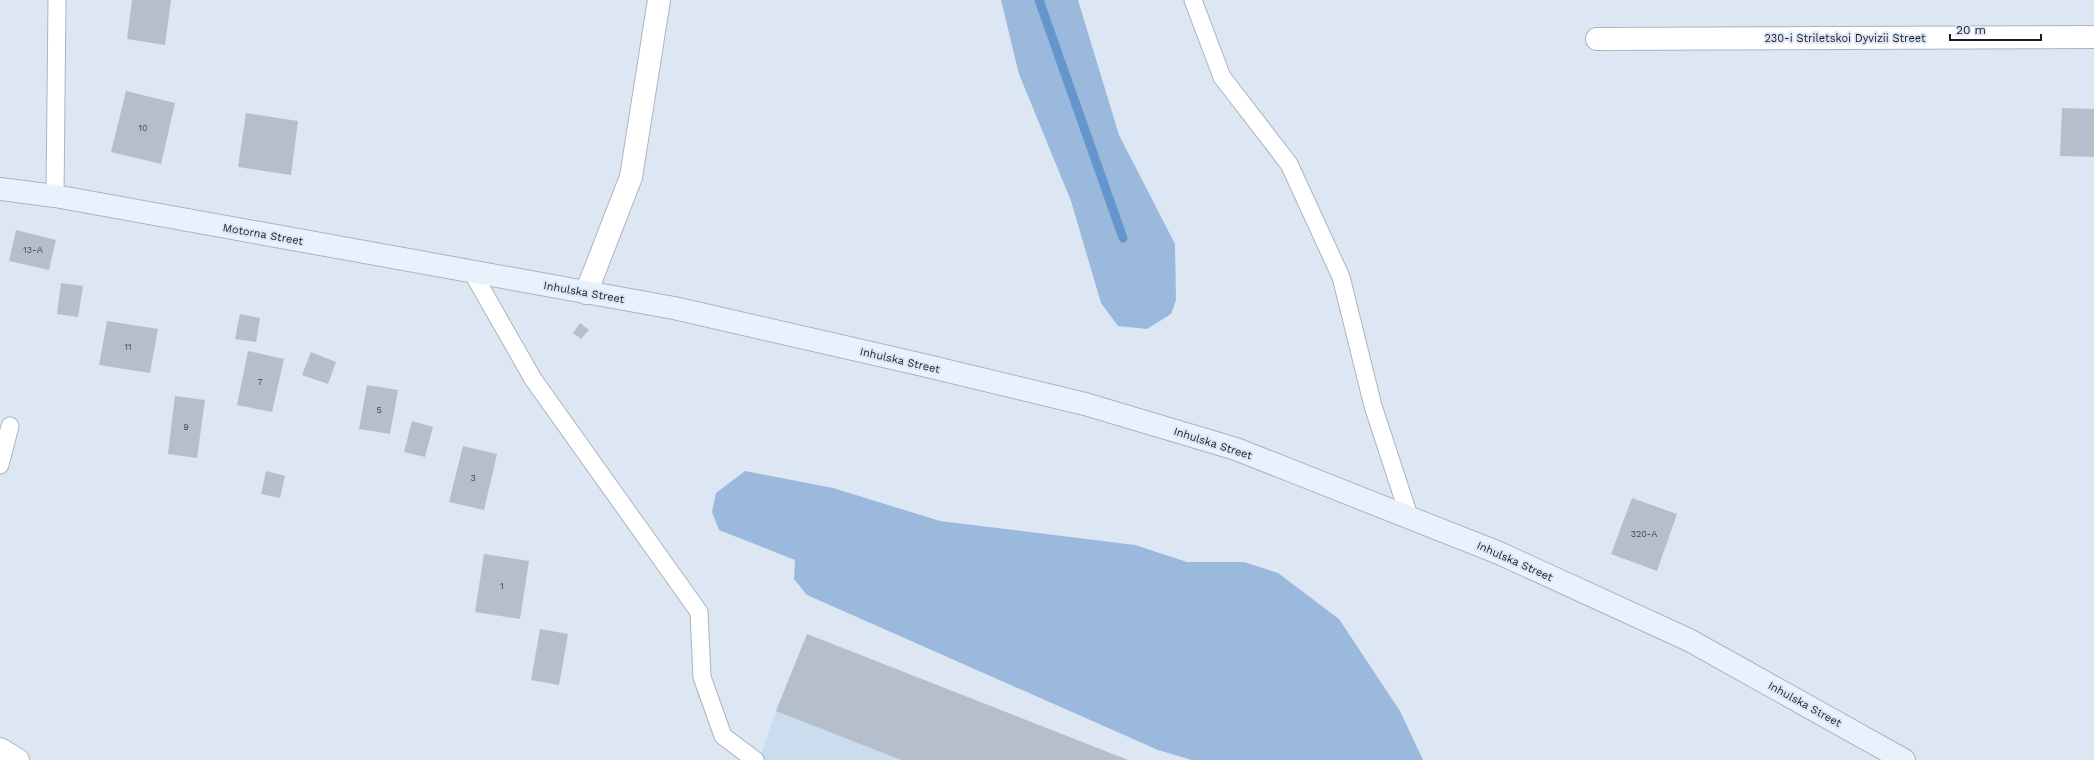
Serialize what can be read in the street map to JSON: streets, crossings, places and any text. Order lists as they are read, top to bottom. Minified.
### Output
{"streets":{"street":["230-i Striletskoi Dyvizii Street","Motorna Street","Inhulska Street"]},"crossings":[["Motorna Street","Inhulska Street"]],"house_numbers":["10","13-А","11","7","5","9","3","320-А","1"],"scale_bar":"20 m"}
